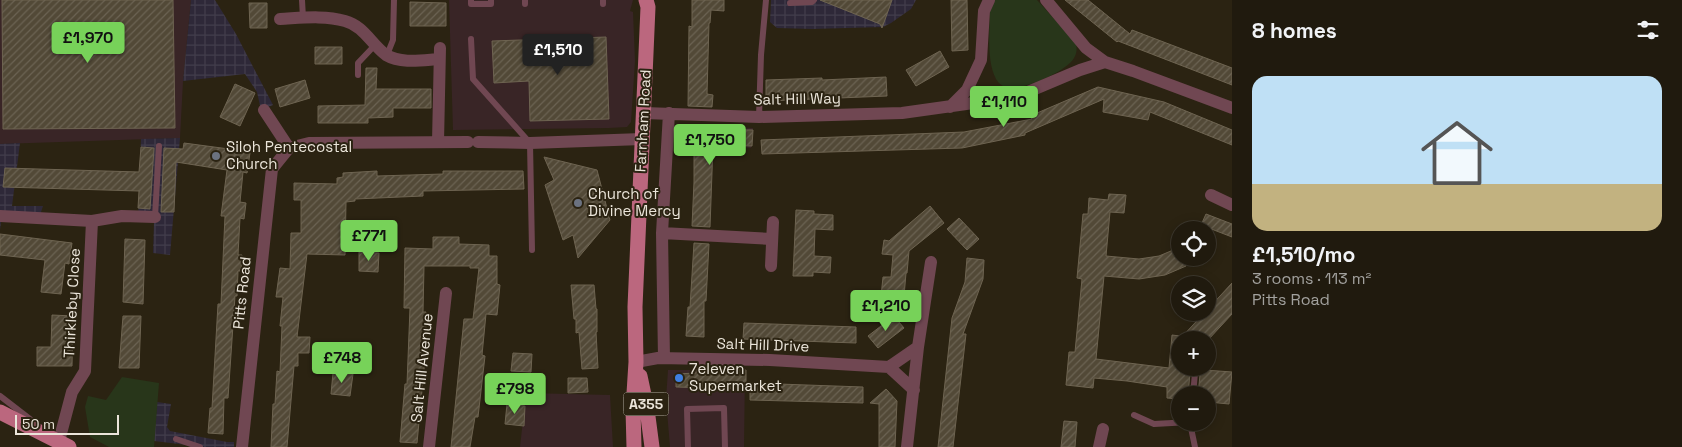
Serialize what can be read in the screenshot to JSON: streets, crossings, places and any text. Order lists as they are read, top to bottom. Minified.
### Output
{"streets":{"main road":["Farnham Road","A355"],"street":["Salt Hill Way","Pitts Road","Thirkleby Close","Salt Hill Drive","Salt Hill Avenue"]},"crossings":[["Salt Hill Way","Farnham Road"],["Farnham Road","Salt Hill Drive"]],"places":["Siloh Pentecostal Church","Church of Divine Mercy","7eleven Supermarket"],"scale_bar":"50 m","page":{"heading":"8 homes","price":["£1,970","£1,510","£1,110","£1,750","£771","£1,210","£748","£798"],"list":[{"name":"£1,510/mo","note":"3 rooms · 113 m² · Pitts Road"}],"map_buttons":["+","−"],"scale":"50 m"}}
